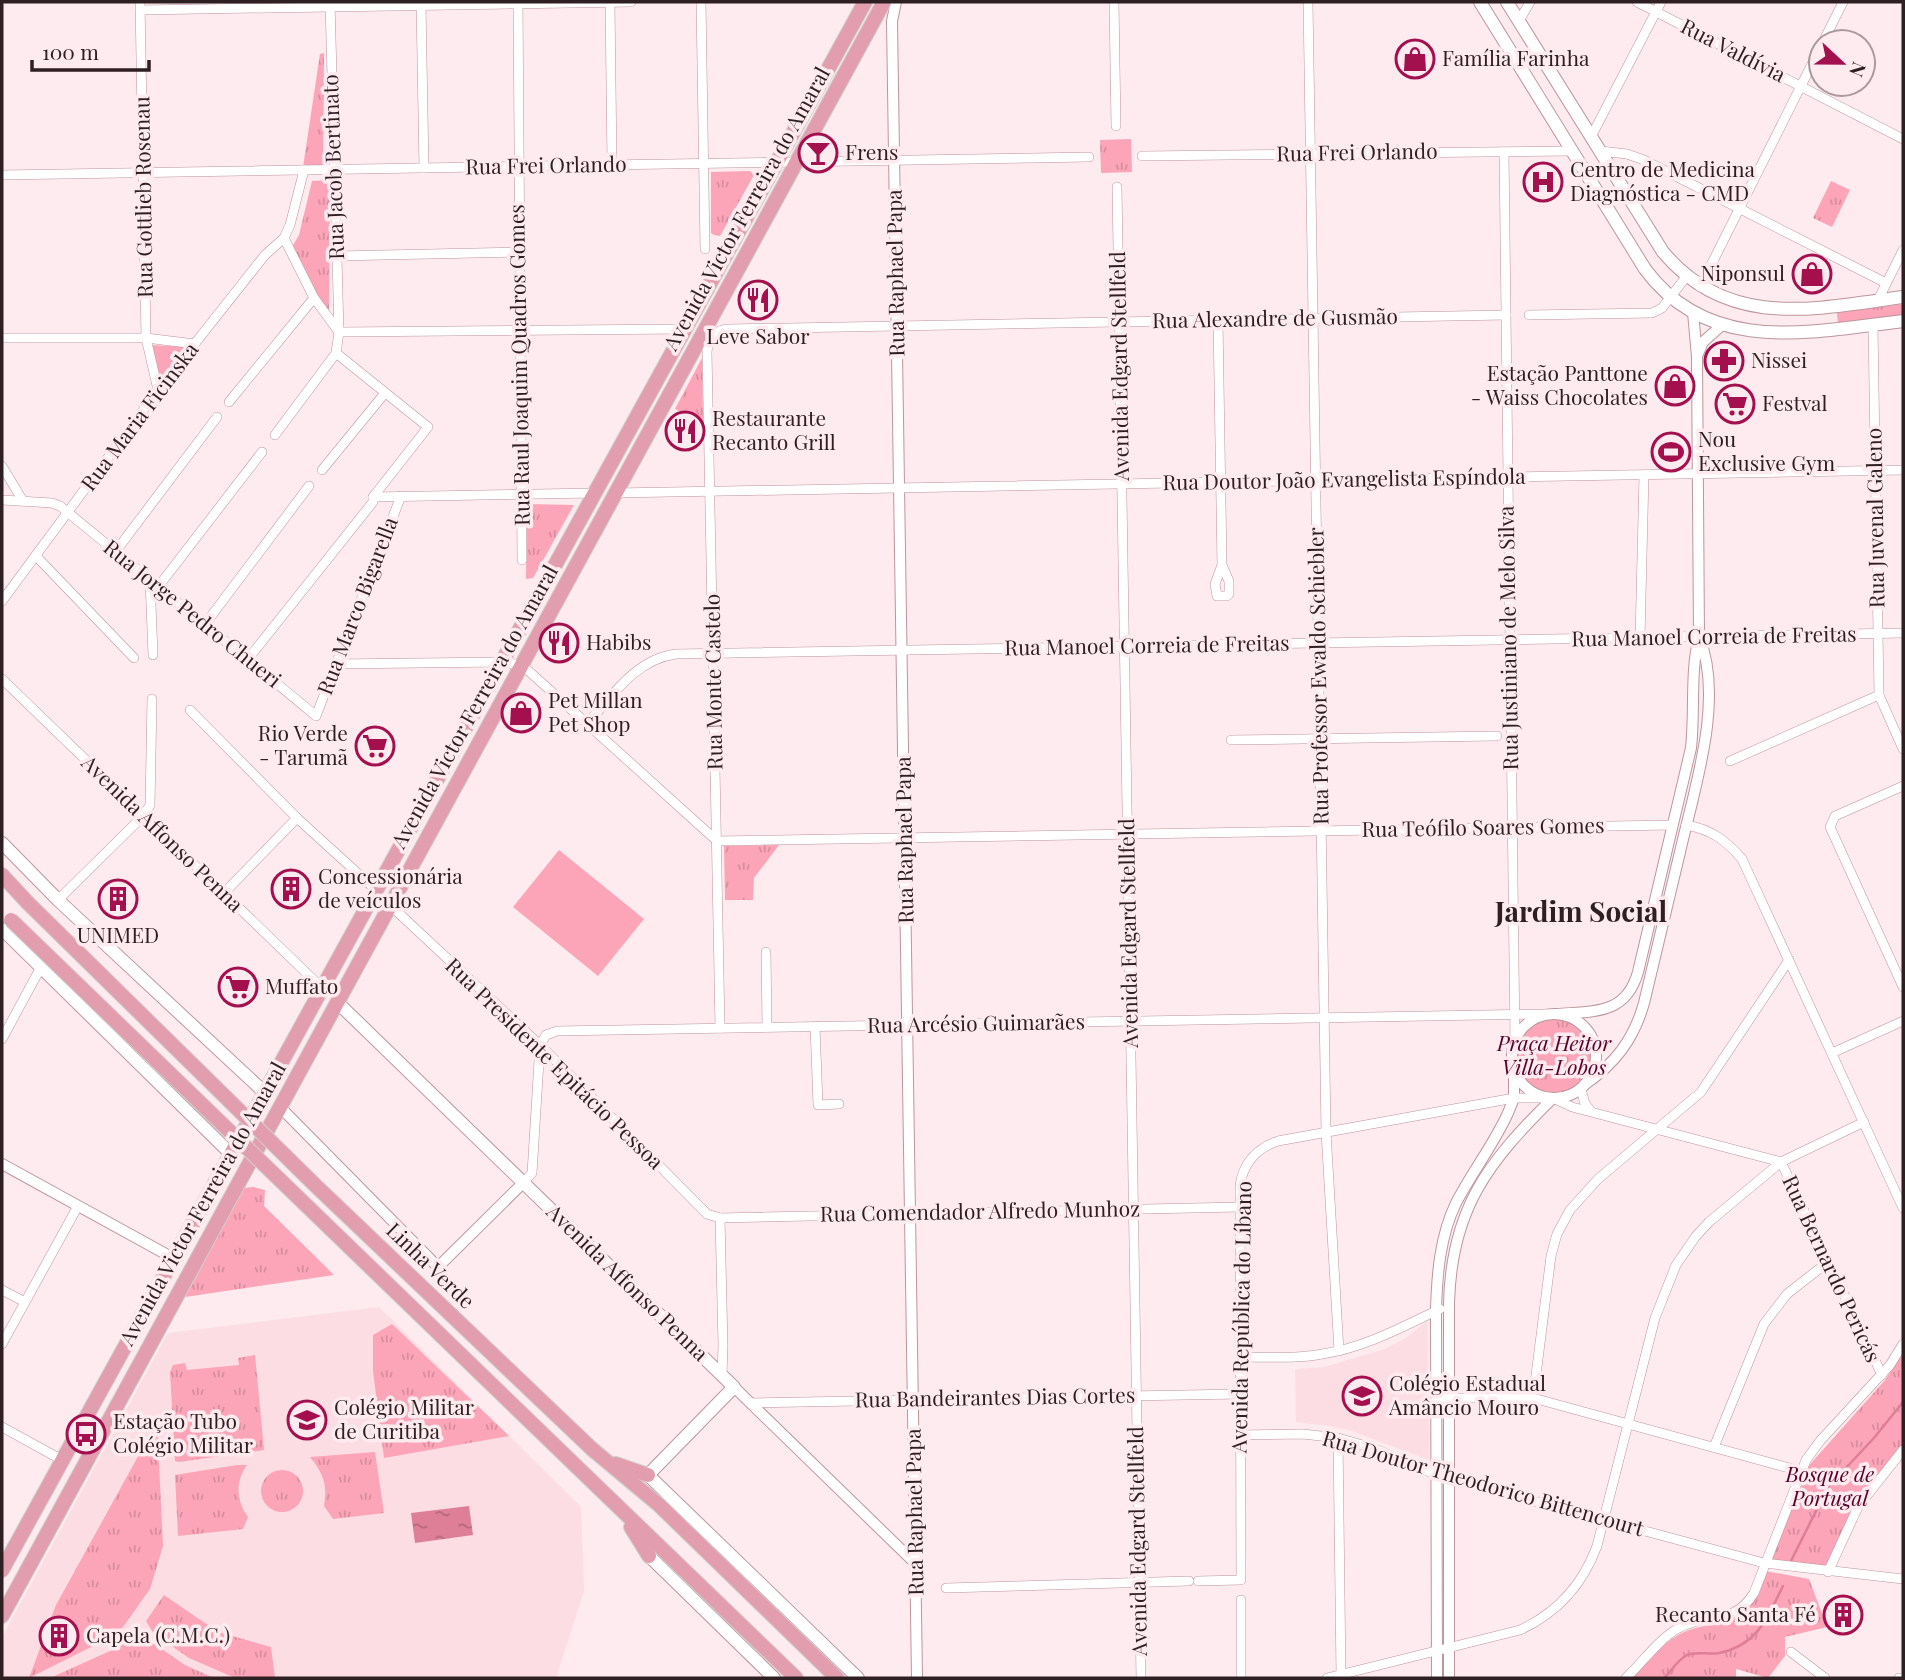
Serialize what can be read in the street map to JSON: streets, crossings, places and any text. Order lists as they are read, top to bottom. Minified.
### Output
{"streets":{"highway":["Avenida Victor Ferreira do Amaral","Linha Verde"],"main road":["Avenida Affonso Penna"],"street":["Rua Valdívia","Rua Frei Orlando","Rua Jacob Bertinato","Rua Gottlieb Rosenau","Rua Raphael Papa","Rua Alexandre de Gusmão","Rua Raul Joaquim Quadros Gomes","Avenida Edgard Stellfeld","Rua Maria Ficinska","Rua Doutor João Evangelista Espíndola","Rua Juvenal Galeno","Rua Marco Bigarella","Rua Jorge Pedro Chueri","Rua Manoel Correia de Freitas","Rua Justiniano de Melo Silva","Rua Professor Ewaldo Schiebler","Rua Monte Castelo","Rua Teófilo Soares Gomes","Rua Arcésio Guimarães","Rua Presidente Epitácio Pessoa","Rua Comendador Alfredo Munhoz","Rua Bernardo Pericás","Avenida República do Líbano","Rua Bandeirantes Dias Cortes","Rua Doutor Theodorico Bittencourt"]},"crossings":[["Rua Frei Orlando","Rua Jacob Bertinato"],["Rua Frei Orlando","Rua Gottlieb Rosenau"],["Rua Frei Orlando","Avenida Victor Ferreira do Amaral"],["Rua Frei Orlando","Rua Raphael Papa"],["Rua Frei Orlando","Rua Raul Joaquim Quadros Gomes"],["Rua Frei Orlando","Rua Justiniano de Melo Silva"],["Rua Frei Orlando","Rua Professor Ewaldo Schiebler"],["Rua Gottlieb Rosenau","Rua Maria Ficinska"],["Avenida Victor Ferreira do Amaral","Rua Doutor João Evangelista Espíndola"],["Avenida Victor Ferreira do Amaral","Avenida Affonso Penna"],["Avenida Victor Ferreira do Amaral","Rua Presidente Epitácio Pessoa"],["Avenida Victor Ferreira do Amaral","Linha Verde"],["Rua Raphael Papa","Rua Alexandre de Gusmão"],["Rua Raphael Papa","Rua Doutor João Evangelista Espíndola"],["Rua Raphael Papa","Rua Manoel Correia de Freitas"],["Rua Raphael Papa","Rua Teófilo Soares Gomes"],["Rua Raphael Papa","Avenida Affonso Penna"],["Rua Raphael Papa","Rua Arcésio Guimarães"],["Rua Raphael Papa","Rua Comendador Alfredo Munhoz"],["Rua Raphael Papa","Rua Bandeirantes Dias Cortes"],["Rua Alexandre de Gusmão","Avenida Edgard Stellfeld"],["Rua Alexandre de Gusmão","Rua Justiniano de Melo Silva"],["Rua Alexandre de Gusmão","Rua Professor Ewaldo Schiebler"],["Rua Alexandre de Gusmão","Rua Monte Castelo"],["Avenida Edgard Stellfeld","Rua Doutor João Evangelista Espíndola"],["Avenida Edgard Stellfeld","Rua Manoel Correia de Freitas"],["Avenida Edgard Stellfeld","Rua Teófilo Soares Gomes"],["Avenida Edgard Stellfeld","Rua Arcésio Guimarães"],["Avenida Edgard Stellfeld","Rua Comendador Alfredo Munhoz"],["Avenida Edgard Stellfeld","Avenida República do Líbano"],["Avenida Edgard Stellfeld","Rua Bandeirantes Dias Cortes"],["Rua Maria Ficinska","Rua Jorge Pedro Chueri"],["Rua Doutor João Evangelista Espíndola","Rua Juvenal Galeno"],["Rua Doutor João Evangelista Espíndola","Rua Justiniano de Melo Silva"],["Rua Doutor João Evangelista Espíndola","Rua Professor Ewaldo Schiebler"],["Rua Doutor João Evangelista Espíndola","Rua Monte Castelo"],["Rua Juvenal Galeno","Rua Manoel Correia de Freitas"],["Rua Marco Bigarella","Rua Jorge Pedro Chueri"],["Rua Manoel Correia de Freitas","Rua Justiniano de Melo Silva"],["Rua Manoel Correia de Freitas","Rua Professor Ewaldo Schiebler"],["Rua Manoel Correia de Freitas","Rua Monte Castelo"],["Rua Justiniano de Melo Silva","Rua Teófilo Soares Gomes"],["Rua Justiniano de Melo Silva","Rua Arcésio Guimarães"],["Rua Justiniano de Melo Silva","Avenida República do Líbano"],["Rua Professor Ewaldo Schiebler","Rua Teófilo Soares Gomes"],["Rua Professor Ewaldo Schiebler","Rua Arcésio Guimarães"],["Rua Professor Ewaldo Schiebler","Avenida República do Líbano"],["Rua Monte Castelo","Rua Teófilo Soares Gomes"],["Rua Monte Castelo","Rua Arcésio Guimarães"],["Avenida Affonso Penna","Linha Verde"],["Avenida Affonso Penna","Rua Bandeirantes Dias Cortes"],["Rua Arcésio Guimarães","Rua Presidente Epitácio Pessoa"],["Rua Arcésio Guimarães","Avenida República do Líbano"],["Rua Presidente Epitácio Pessoa","Rua Comendador Alfredo Munhoz"],["Rua Comendador Alfredo Munhoz","Avenida República do Líbano"],["Rua Bernardo Pericás","Avenida República do Líbano"],["Avenida República do Líbano","Rua Bandeirantes Dias Cortes"],["Avenida República do Líbano","Rua Doutor Theodorico Bittencourt"]],"districts":["Jardim Social"],"parks":["Praça Heitor Villa-Lobos","Bosque de Portugal"],"places":{"shop":["Família Farinha","Niponsul","Estação Panttone - Waiss Chocolates","Pet Millan Pet Shop"],"bar":["Frens"],"hospital":["Centro de Medicina Diagnóstica - CMD"],"restaurant":["Leve Sabor","Restaurante Recanto Grill","Habibs"],"pharmacy":["Nissei"],"supermarket":["Festval","Rio Verde - Tarumã","Muffato"],"sports":["Nou Exclusive Gym"],"building":["Concessionária de veículos","UNIMED","Recanto Santa Fé","Capela (C.M.C.)"],"school or university":["Colégio Estadual Amâncio Mouro","Colégio Militar de Curitiba"],"bus stop":["Estação Tubo Colégio Militar"]},"scale_bar":"100 m","north":"right"}
